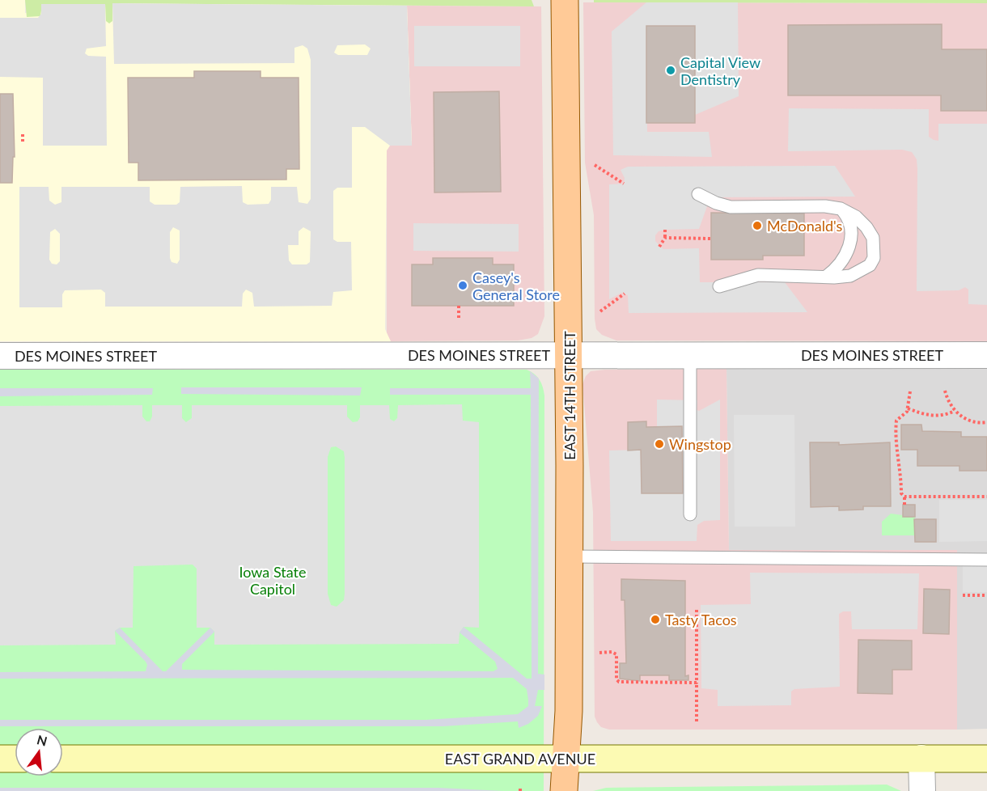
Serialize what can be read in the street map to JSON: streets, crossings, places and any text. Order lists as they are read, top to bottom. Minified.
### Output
{"streets":{"main road":["EAST 14TH STREET","EAST GRAND AVENUE"],"street":["DES MOINES STREET"]},"crossings":[["DES MOINES STREET","EAST 14TH STREET"],["EAST 14TH STREET","EAST GRAND AVENUE"]],"parks":["Iowa State Capitol"],"places":["Capital View Dentistry","McDonald's","Casey's General Store","Wingstop","Tasty Tacos"],"north":"top"}
